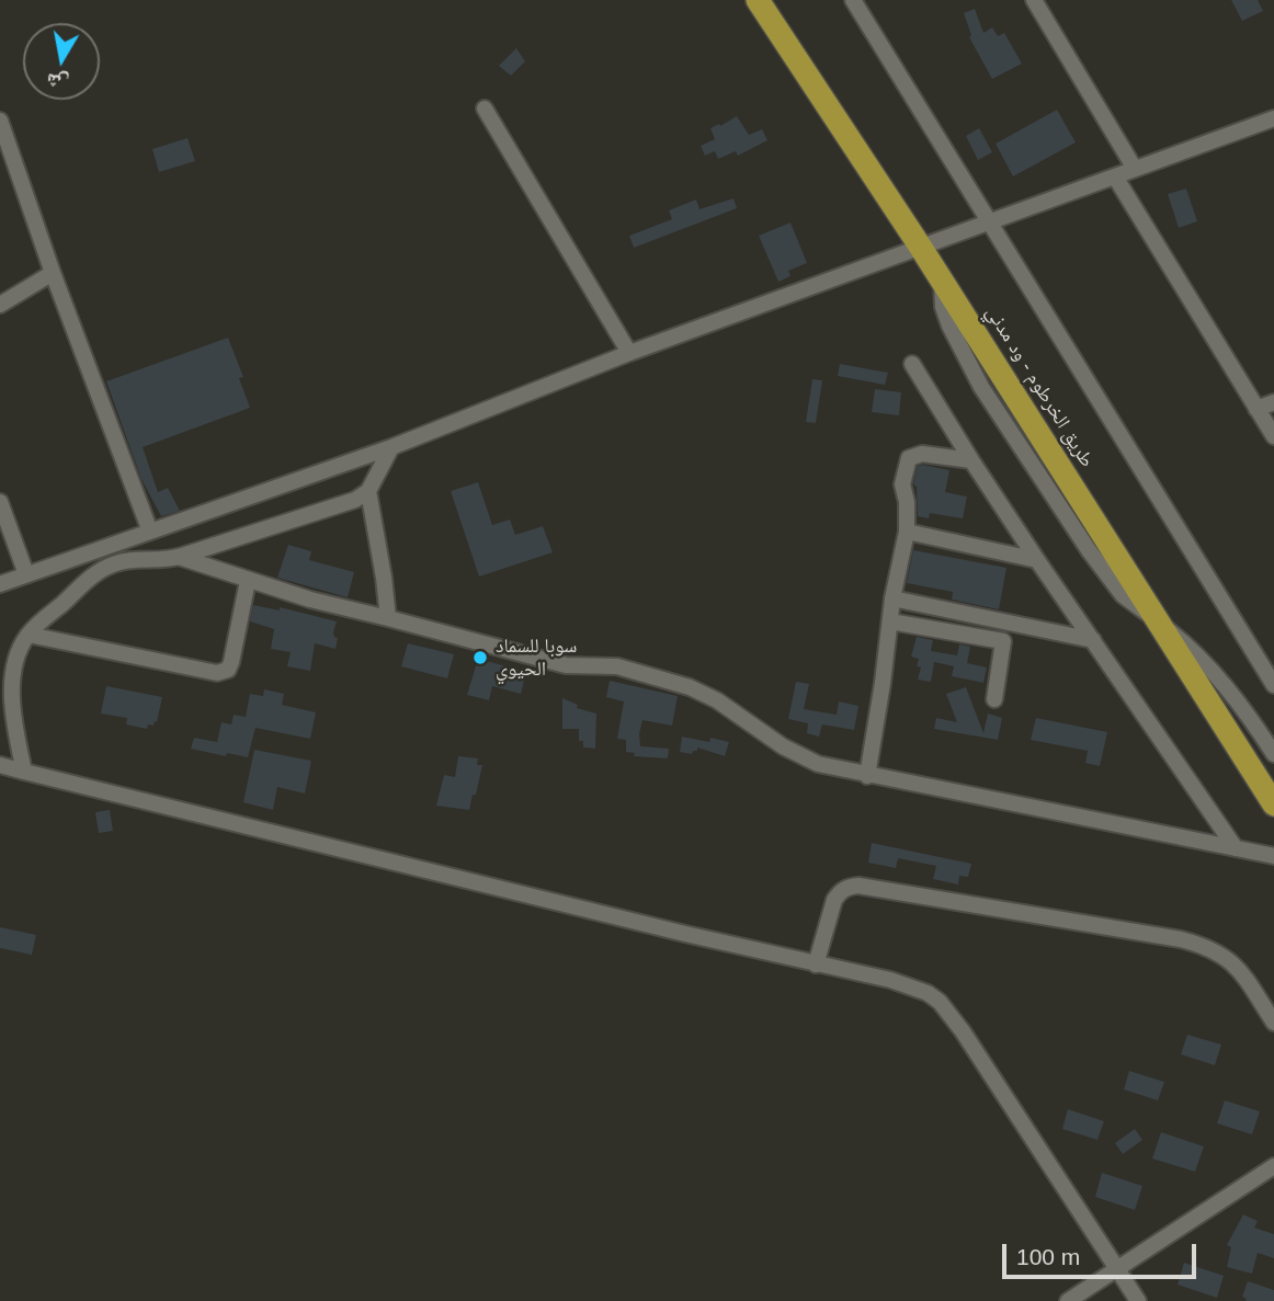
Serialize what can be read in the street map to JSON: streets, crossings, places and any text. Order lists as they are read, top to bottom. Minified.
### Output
{"streets":{"highway":["طريق الخرطوم - ود مدني"]},"places":["سوبا للسماد الحيوي"],"scale_bar":"100 m","north":"bottom"}
